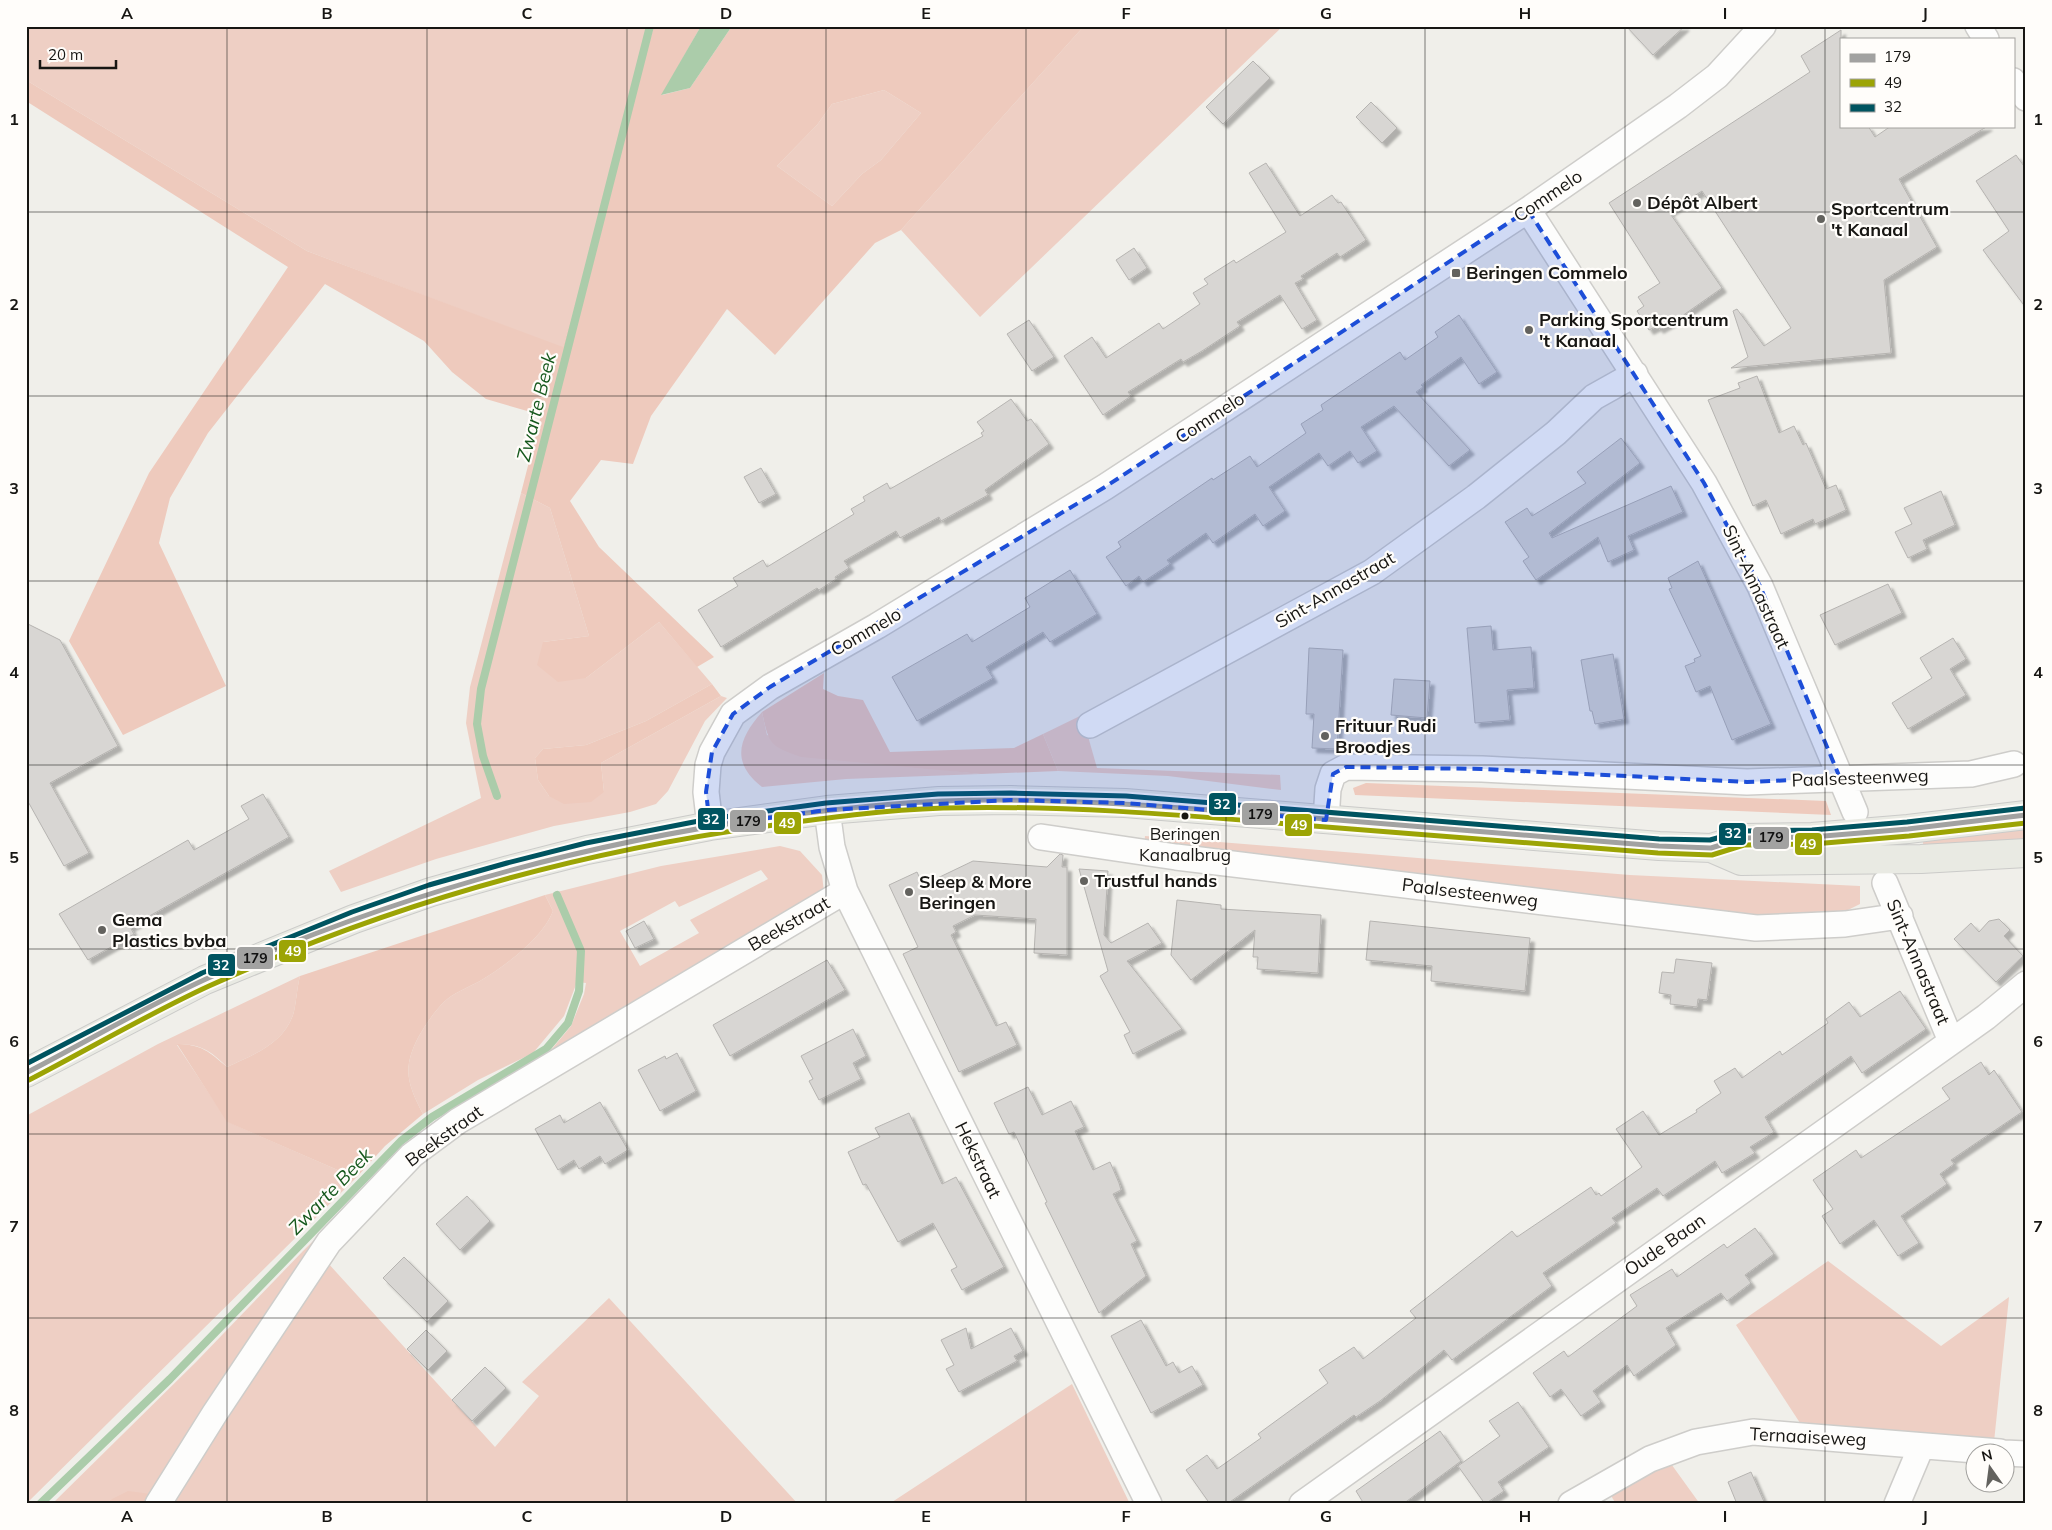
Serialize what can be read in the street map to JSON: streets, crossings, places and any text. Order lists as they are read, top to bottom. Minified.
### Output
{"streets":{"street":["Commelo","Sint-Annastraat","Paalsesteenweg","Beekstraat","Hekstraat","Oude Baan","Ternaaiseweg"]},"crossings":[["Commelo","Sint-Annastraat"],["Sint-Annastraat","Paalsesteenweg"],["Sint-Annastraat","Oude Baan"],["Beekstraat","Hekstraat"]],"water":["Zwarte Beek"],"places":{"other":["Dépôt Albert","Sportcentrum 't Kanaal","Parking Sportcentrum 't Kanaal","Frituur Rudi Broodjes","Beringen Kanaalbrug","Trustful hands","Sleep & More Beringen","Gema Plastics bvba"],"transit":["Beringen Commelo"]},"lines":["transit line 32","transit line 179","transit line 49"],"legend":["179","49","32"],"scale_bar":"20 m","north":"top","grid":{"columns":["A","B","C","D","E","F","G","H","I","J"],"rows":["1","2","3","4","5","6","7","8"]}}
